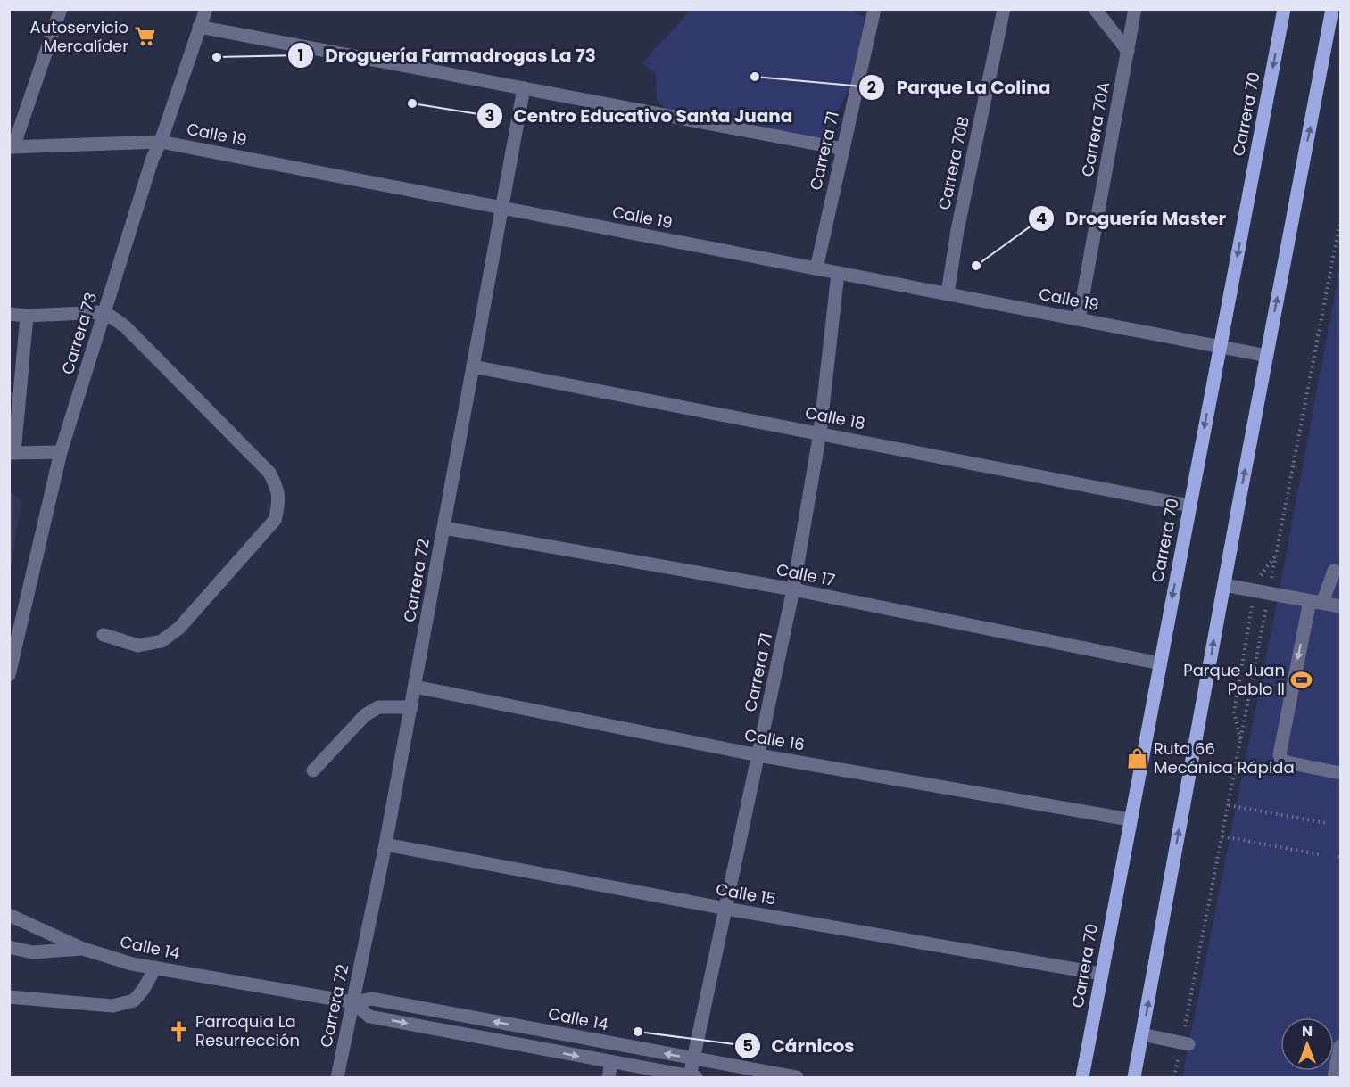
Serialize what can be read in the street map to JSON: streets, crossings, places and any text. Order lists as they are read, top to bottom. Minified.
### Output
{"streets":{"main road":["Carrera 70"],"street":["Carrera 70A","Calle 19","Carrera 71","Carrera 70B","Carrera 73","Calle 18","Calle 17","Carrera 72","Calle 16","Calle 15","Calle 14"]},"crossings":[["Carrera 70","Calle 19"],["Carrera 70","Calle 18"],["Carrera 70","Calle 17"],["Carrera 70","Calle 16"],["Carrera 70","Calle 15"],["Carrera 70A","Calle 19"],["Calle 19","Carrera 71"],["Calle 19","Carrera 70B"],["Calle 19","Carrera 73"],["Calle 19","Carrera 72"],["Carrera 71","Calle 18"],["Carrera 71","Calle 17"],["Carrera 71","Calle 16"],["Carrera 71","Calle 15"],["Carrera 71","Calle 14"],["Calle 18","Carrera 72"],["Calle 17","Carrera 72"],["Carrera 72","Calle 16"],["Carrera 72","Calle 15"],["Carrera 72","Calle 14"]],"places":{"supermarket":["Autoservicio Mercalíder"],"other":["Droguería Farmadrogas La 73","Parque La Colina","Centro Educativo Santa Juana","Droguería Master","Cárnicos"],"sports":["Parque Juan Pablo II"],"shop":["Ruta 66 Mecánica Rápida"],"church":["Parroquia La Resurrección"]},"north":"top"}
